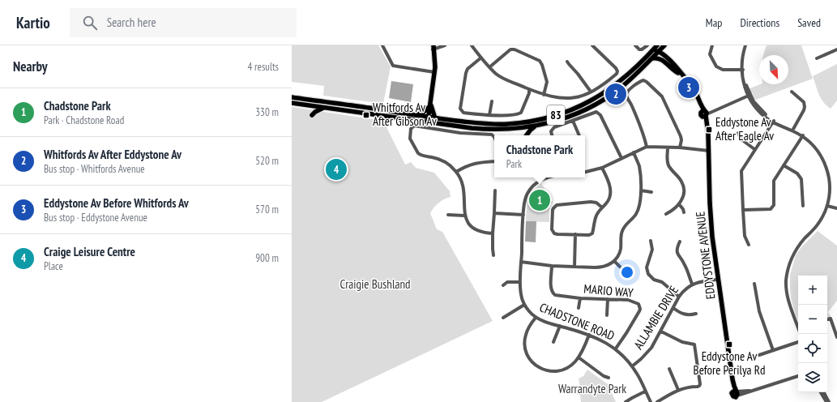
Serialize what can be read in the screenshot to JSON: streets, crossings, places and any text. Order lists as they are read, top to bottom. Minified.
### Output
{"streets":{"main road":["83","EDDYSTONE AVENUE"],"street":["MARIO WAY","ALLAMBIE DRIVE","CHADSTONE ROAD"]},"crossings":[["83","EDDYSTONE AVENUE"],["EDDYSTONE AVENUE","ALLAMBIE DRIVE"],["MARIO WAY","CHADSTONE ROAD"],["ALLAMBIE DRIVE","CHADSTONE ROAD"]],"parks":["Craigie Bushland","Warrandyte Park"],"places":{"transit":["Whitfords Av After Gibson Av","Eddystone Av After Eagle Av","Eddystone Av Before Perilya Rd"]},"north":"bottom right","page":{"header":"Kartio","search":"Search here","nav":["Map","Directions","Saved"],"heading":["Nearby","4 results"],"pins":["3","2","4","1"],"list":[{"mark":"1","name":"Chadstone Park","note":"Park · Chadstone Road","value":"330 m"},{"mark":"2","name":"Whitfords Av After Eddystone Av","note":"Bus stop · Whitfords Avenue","value":"520 m"},{"mark":"3","name":"Eddystone Av Before Whitfords Av","note":"Bus stop · Eddystone Avenue","value":"570 m"},{"mark":"4","name":"Craige Leisure Centre","note":"Place","value":"900 m"}],"popup":["Chadstone Park","Park"],"map_buttons":["+","−"]}}
